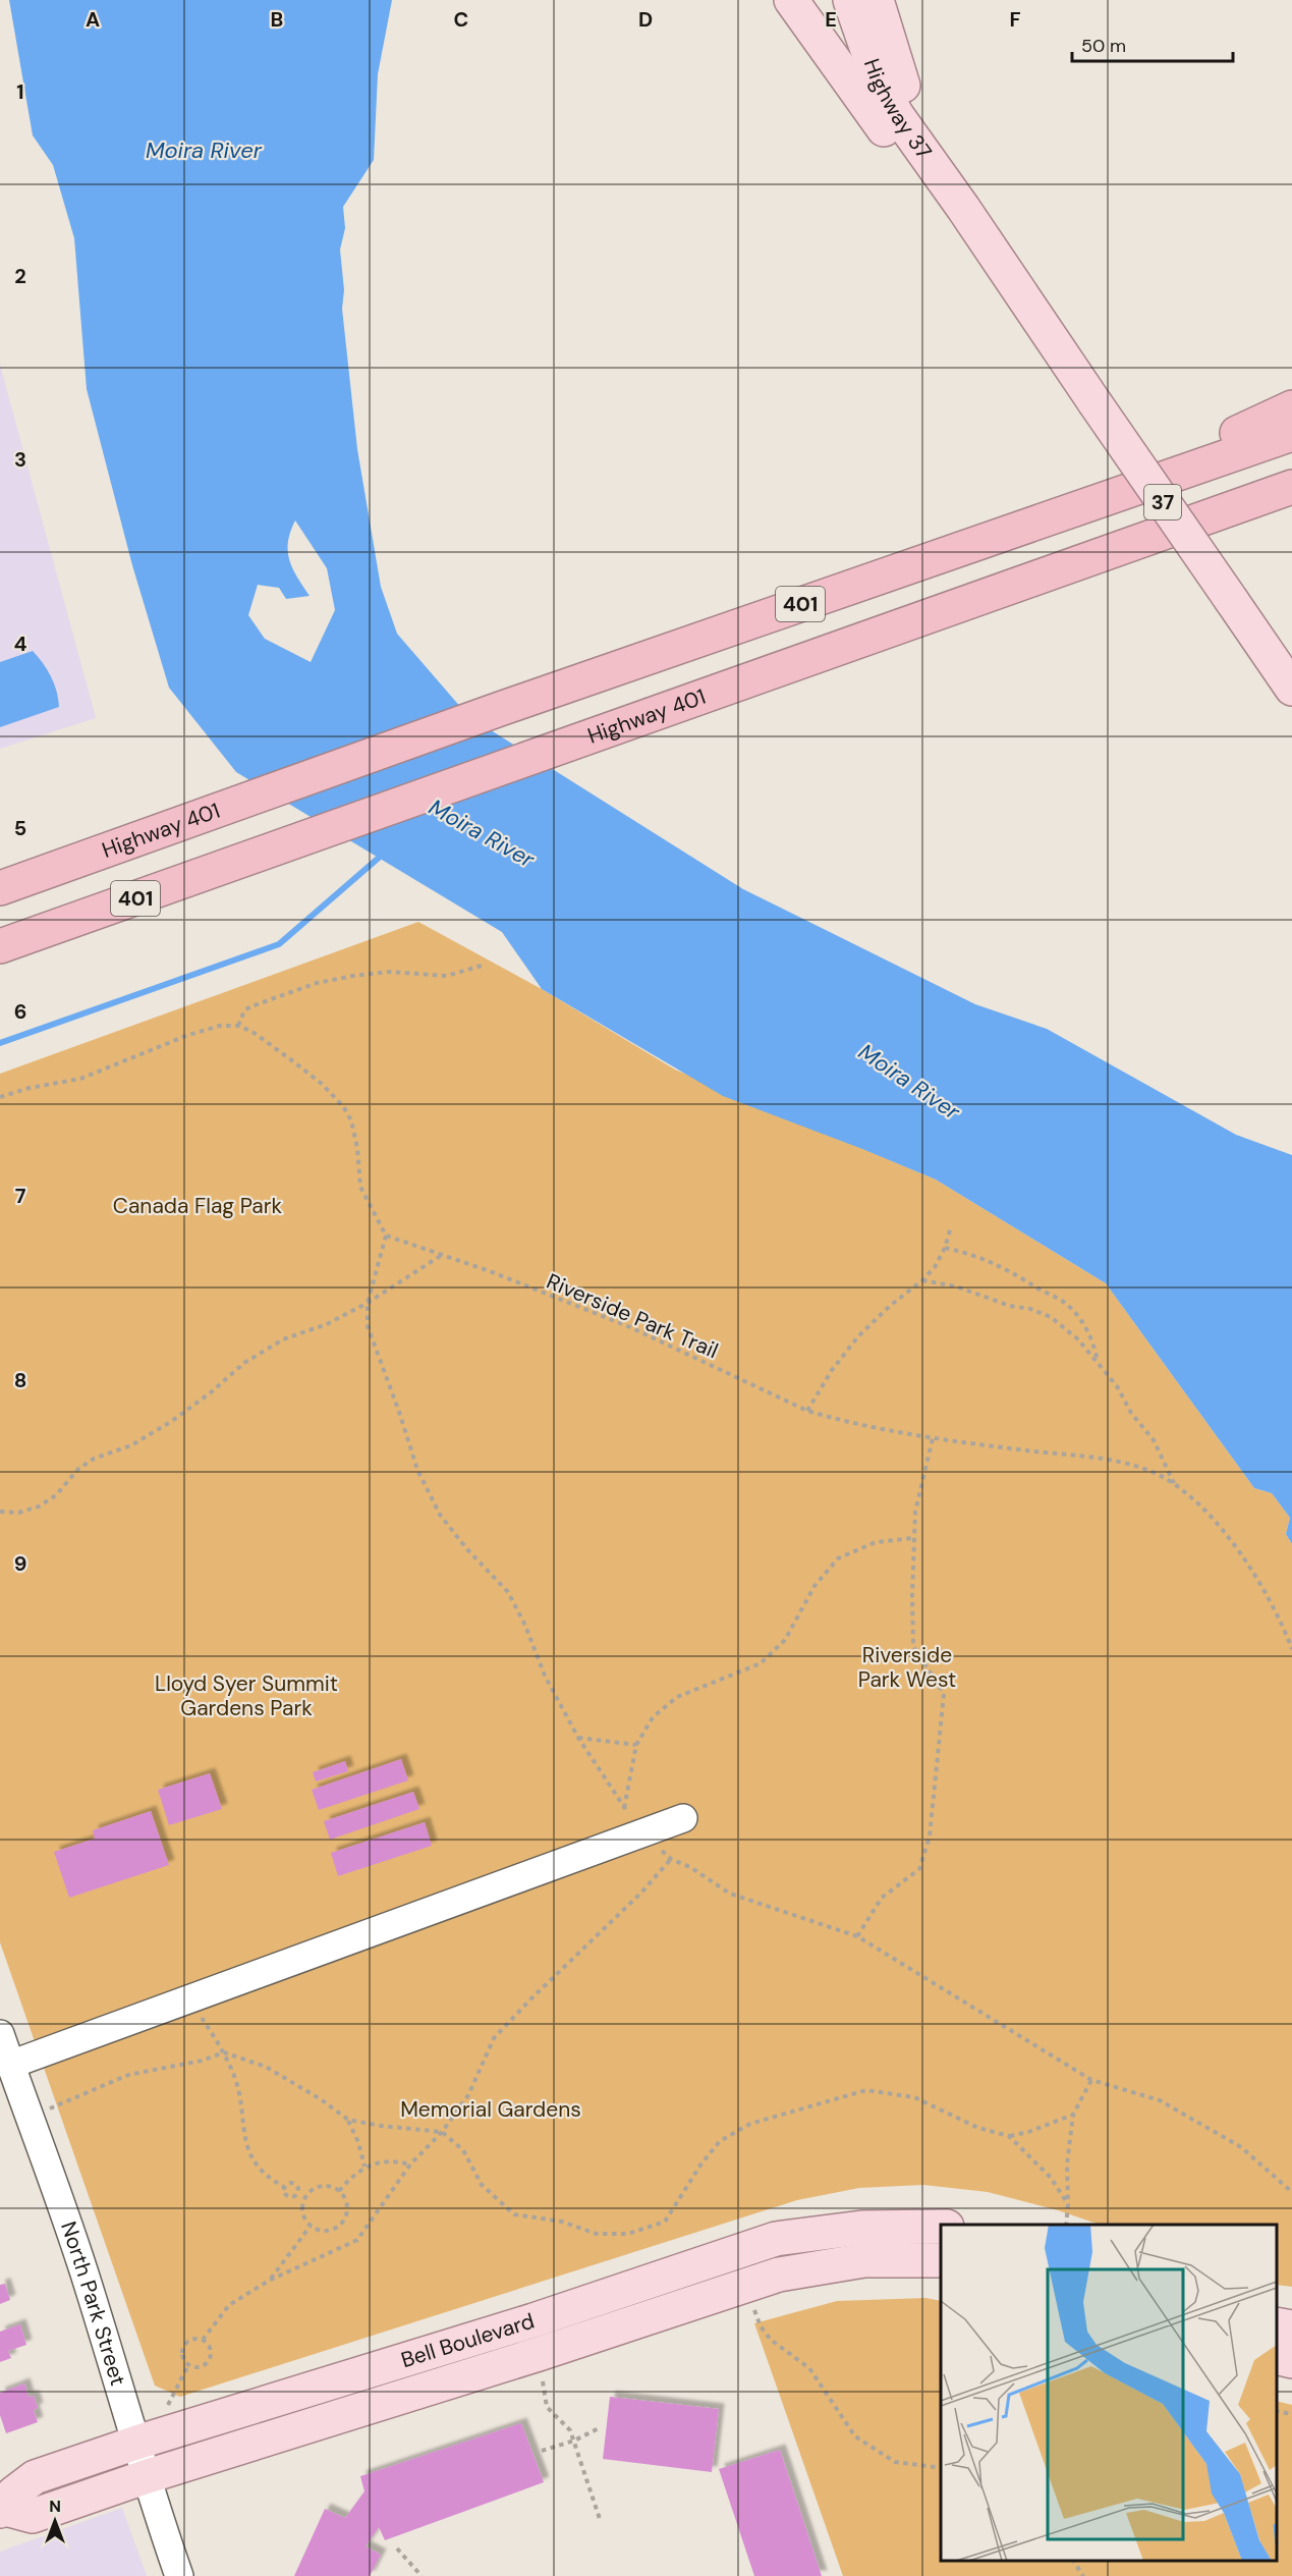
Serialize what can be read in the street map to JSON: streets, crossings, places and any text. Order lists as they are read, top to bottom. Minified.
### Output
{"streets":{"highway":["401","Highway 401"],"main road":["Highway 37","37","Bell Boulevard"],"street":["North Park Street"],"path":["Riverside Park Trail"]},"crossings":[["North Park Street","Bell Boulevard"]],"water":["Moira River"],"parks":["Canada Flag Park","Riverside Park West","Lloyd Syer Summit Gardens Park","Memorial Gardens"],"scale_bar":"50 m","north":"top","grid":{"columns":["A","B","C","D","E","F"],"rows":["1","2","3","4","5","6","7","8","9"]}}
